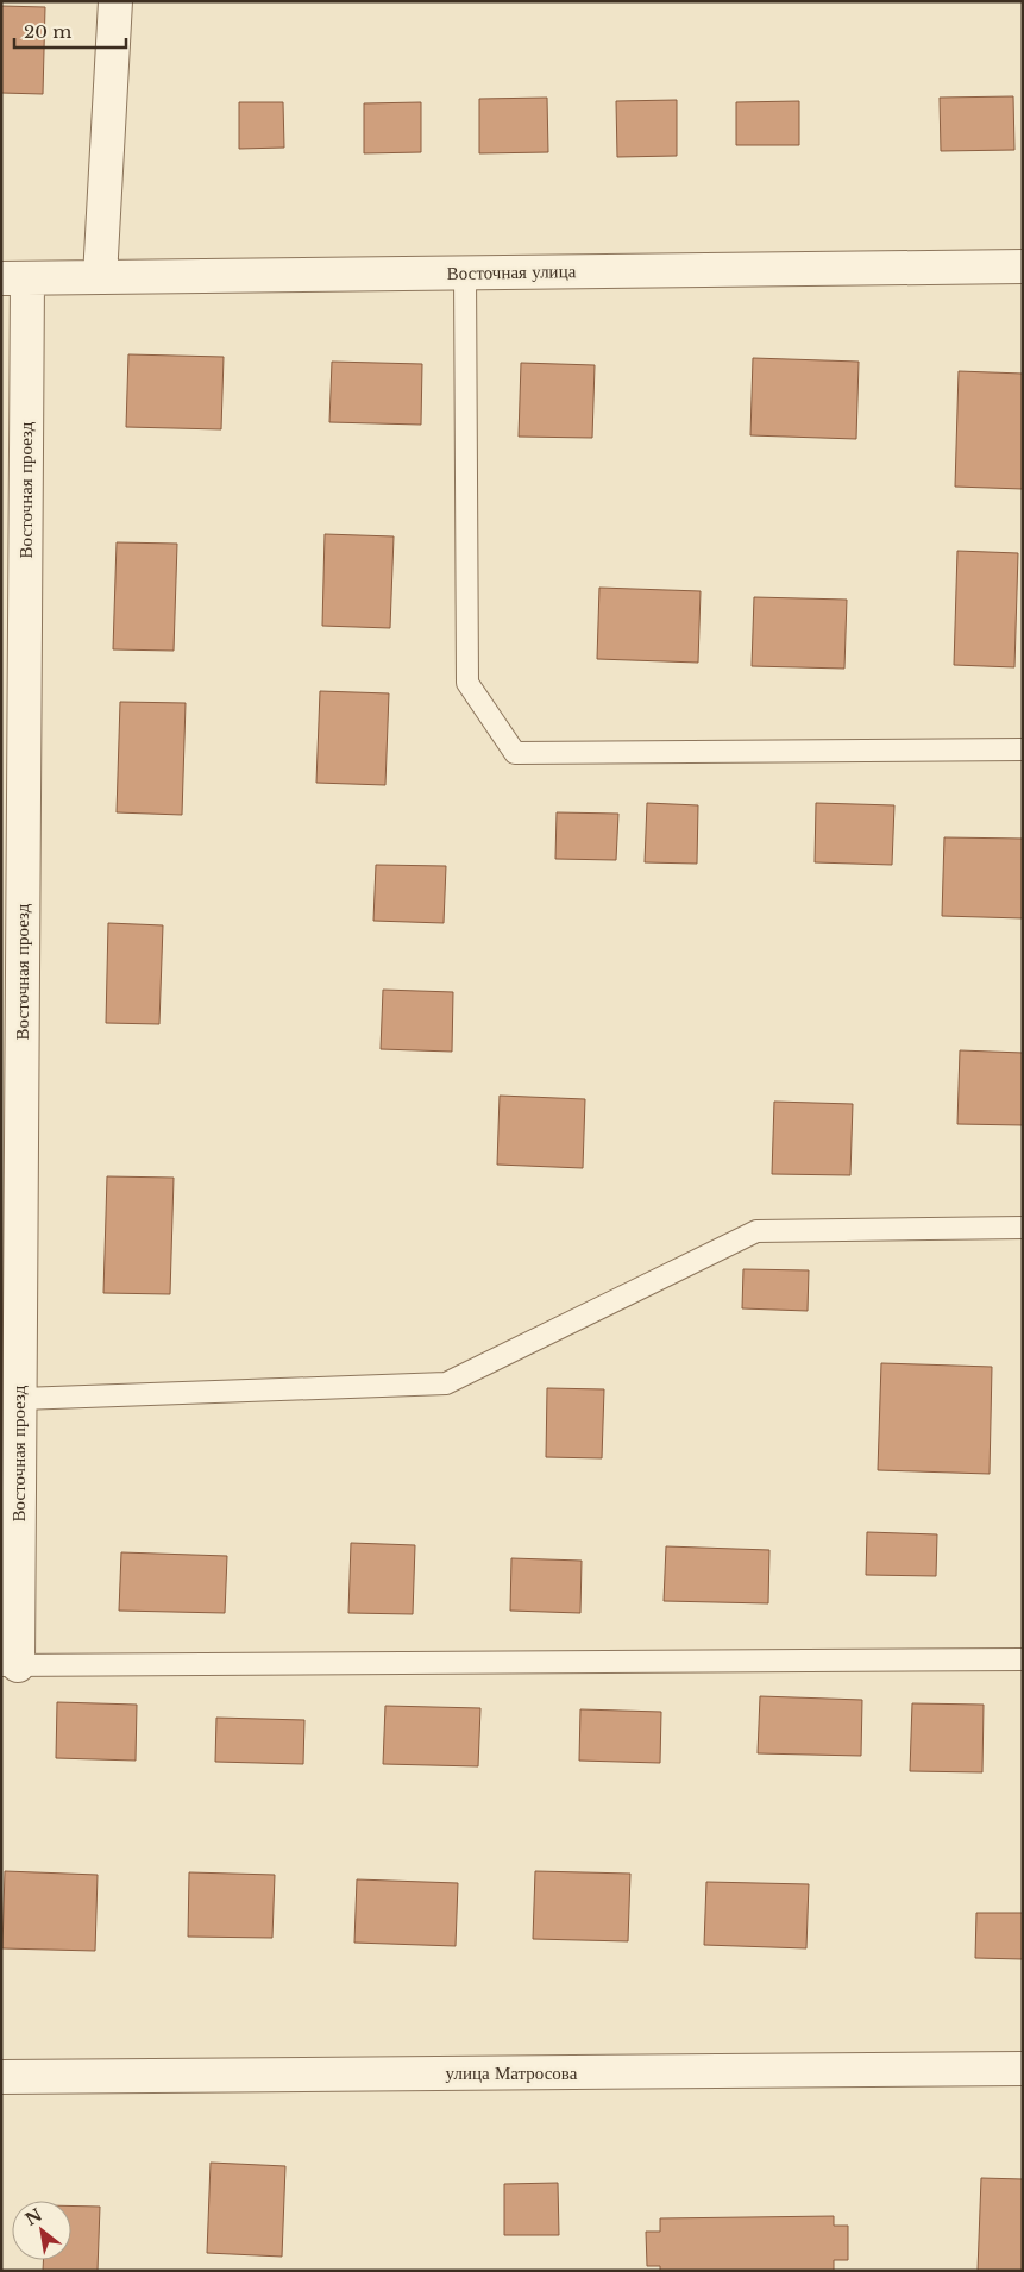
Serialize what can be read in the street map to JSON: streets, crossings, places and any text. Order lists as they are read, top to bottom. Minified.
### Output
{"streets":{"street":["Восточная улица","Восточная проезд","улица Матросова"]},"crossings":[["Восточная улица","Восточная проезд"]],"scale_bar":"20 m","north":"top left"}
